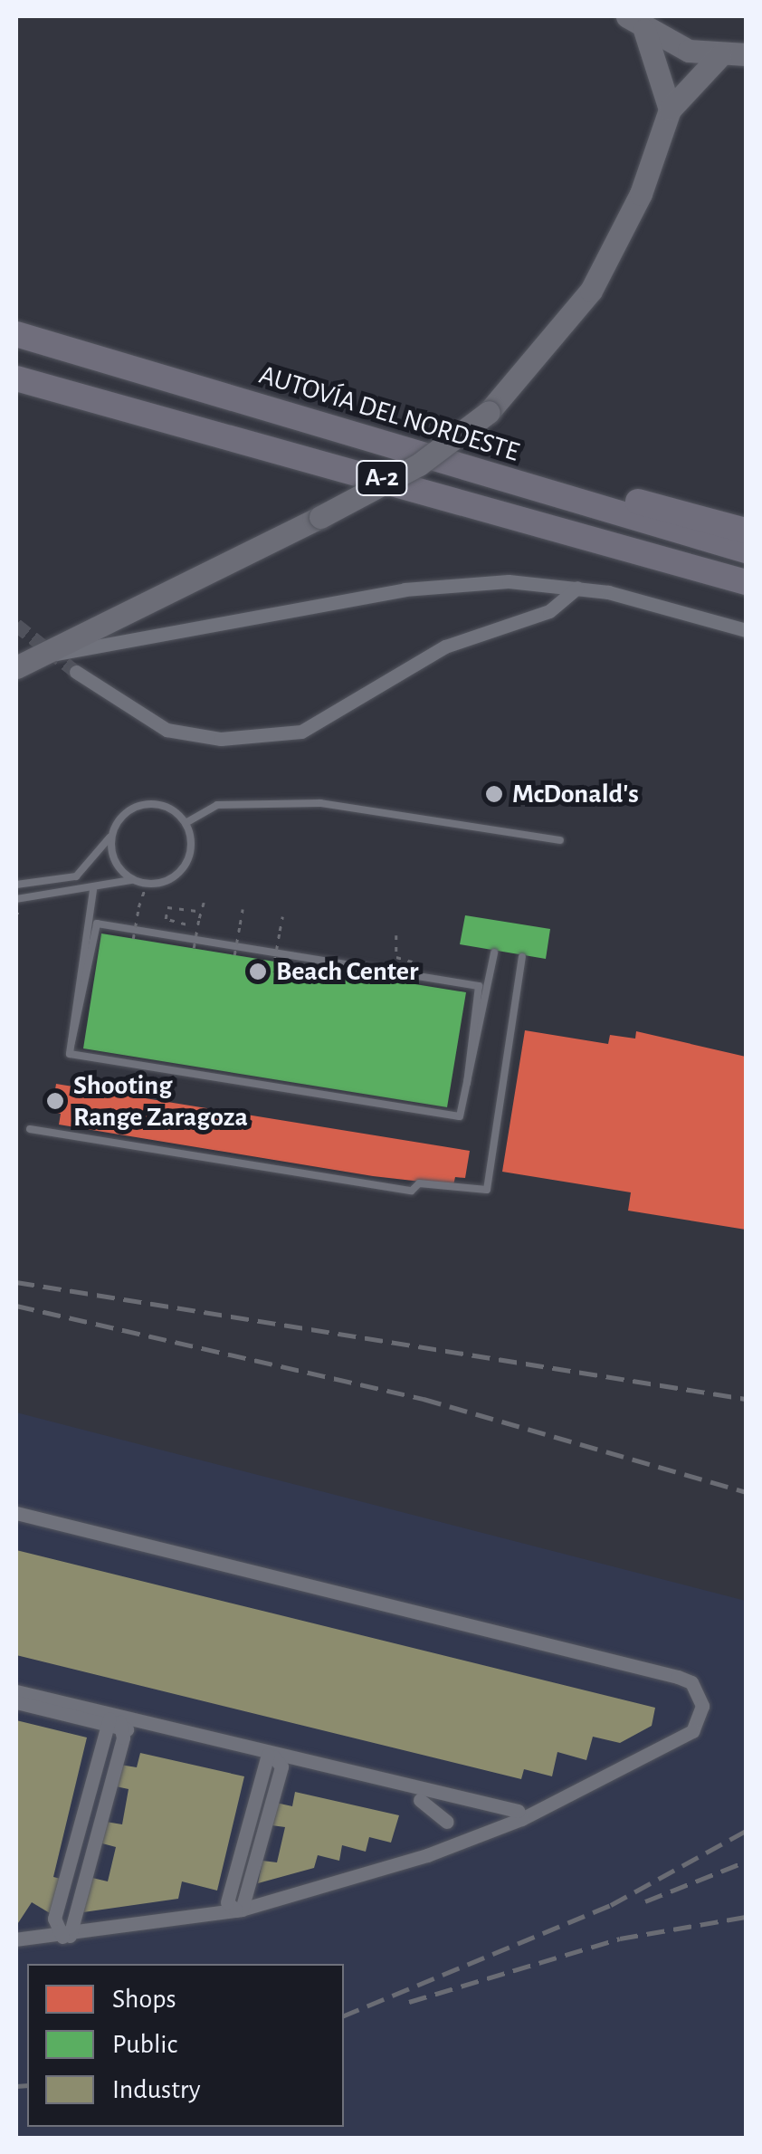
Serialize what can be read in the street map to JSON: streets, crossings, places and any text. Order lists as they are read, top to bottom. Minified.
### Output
{"streets":{"highway":["AUTOVÍA DEL NORDESTE","A-2"]},"places":["McDonald's","Beach Center","Shooting Range Zaragoza"],"legend":["Shops","Public","Industry"]}
